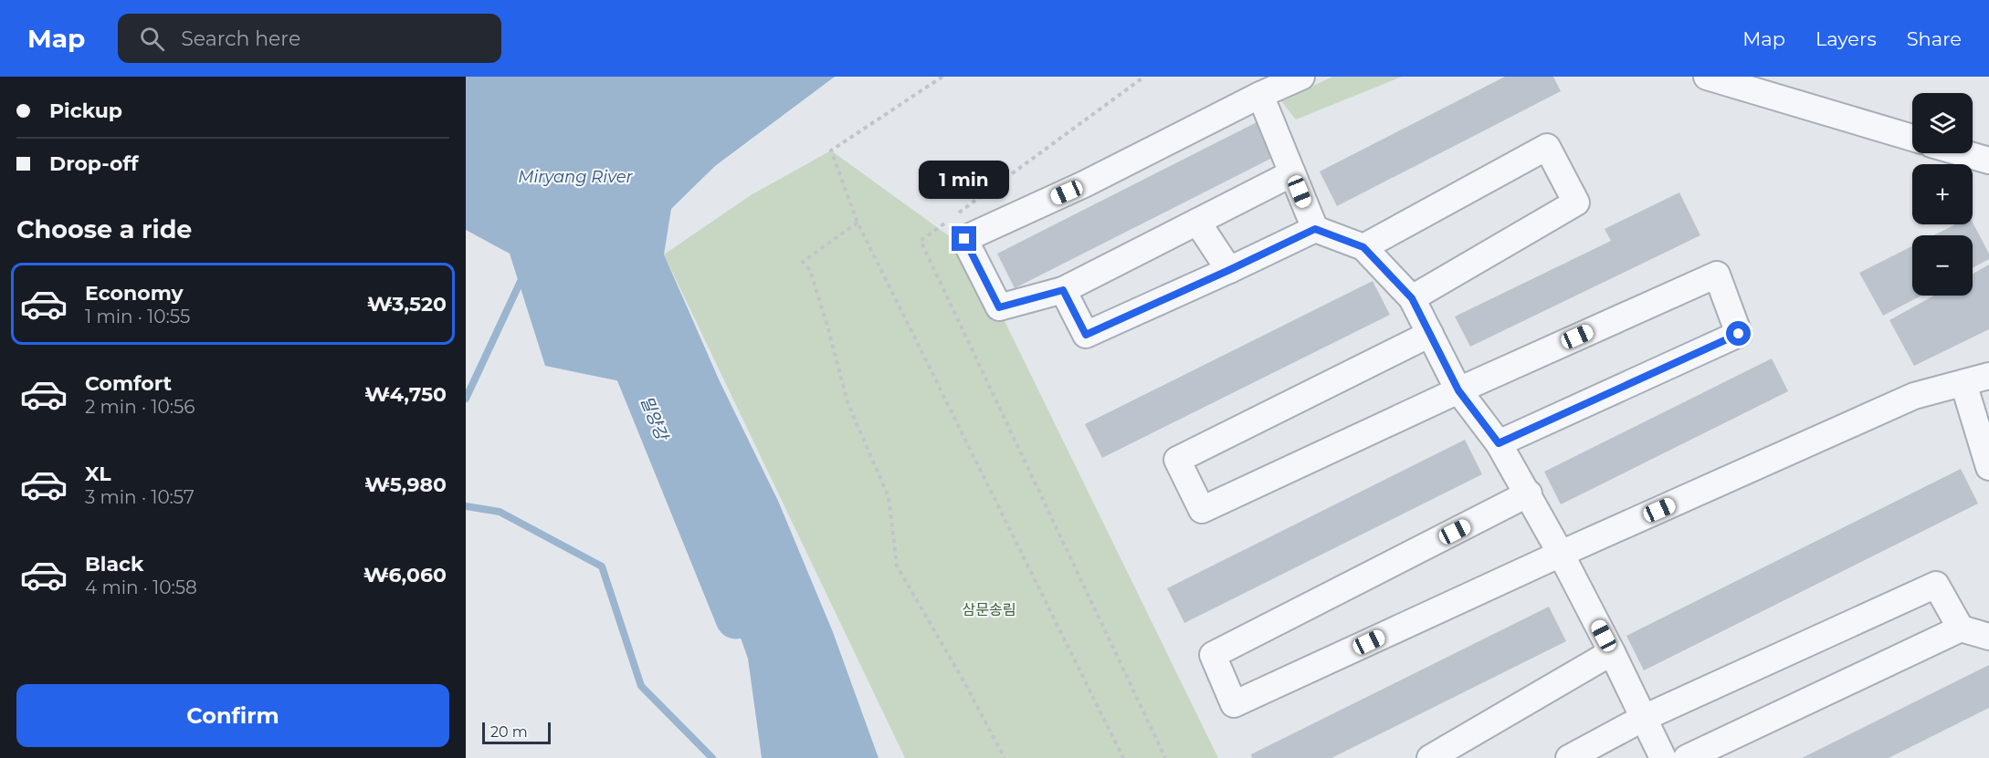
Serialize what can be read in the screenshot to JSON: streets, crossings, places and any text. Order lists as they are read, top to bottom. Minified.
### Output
{"water":["Miryang River","밀양강"],"parks":["삼문송림"],"scale_bar":"20 m","page":{"header":"Map","search":"Search here","nav":["Map","Layers","Share"],"banner":["Pickup","Drop-off"],"map_buttons":["+","−"],"bubble":"1 min","heading":"Choose a ride","list":[{"name":"Economy","note":"1 min · 10:55","value":"₩3,520"},{"name":"Comfort","note":"2 min · 10:56","value":"₩4,750"},{"name":"XL","note":"3 min · 10:57","value":"₩5,980"},{"name":"Black","note":"4 min · 10:58","value":"₩6,060"}],"buttons":"Confirm","scale":"20 m"}}
